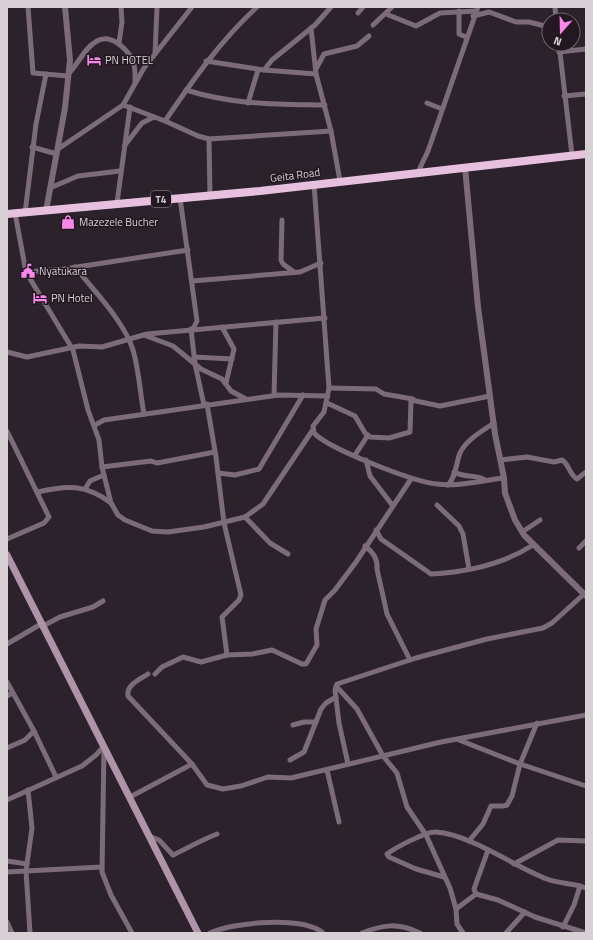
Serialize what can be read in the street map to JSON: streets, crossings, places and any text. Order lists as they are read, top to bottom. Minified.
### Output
{"streets":{"highway":["Geita Road","T4"]},"places":{"hotel":["PN HOTEL","PN Hotel"],"shop":["Mazezele Bucher"],"public building":["Nyatukara"]},"north":"bottom"}
